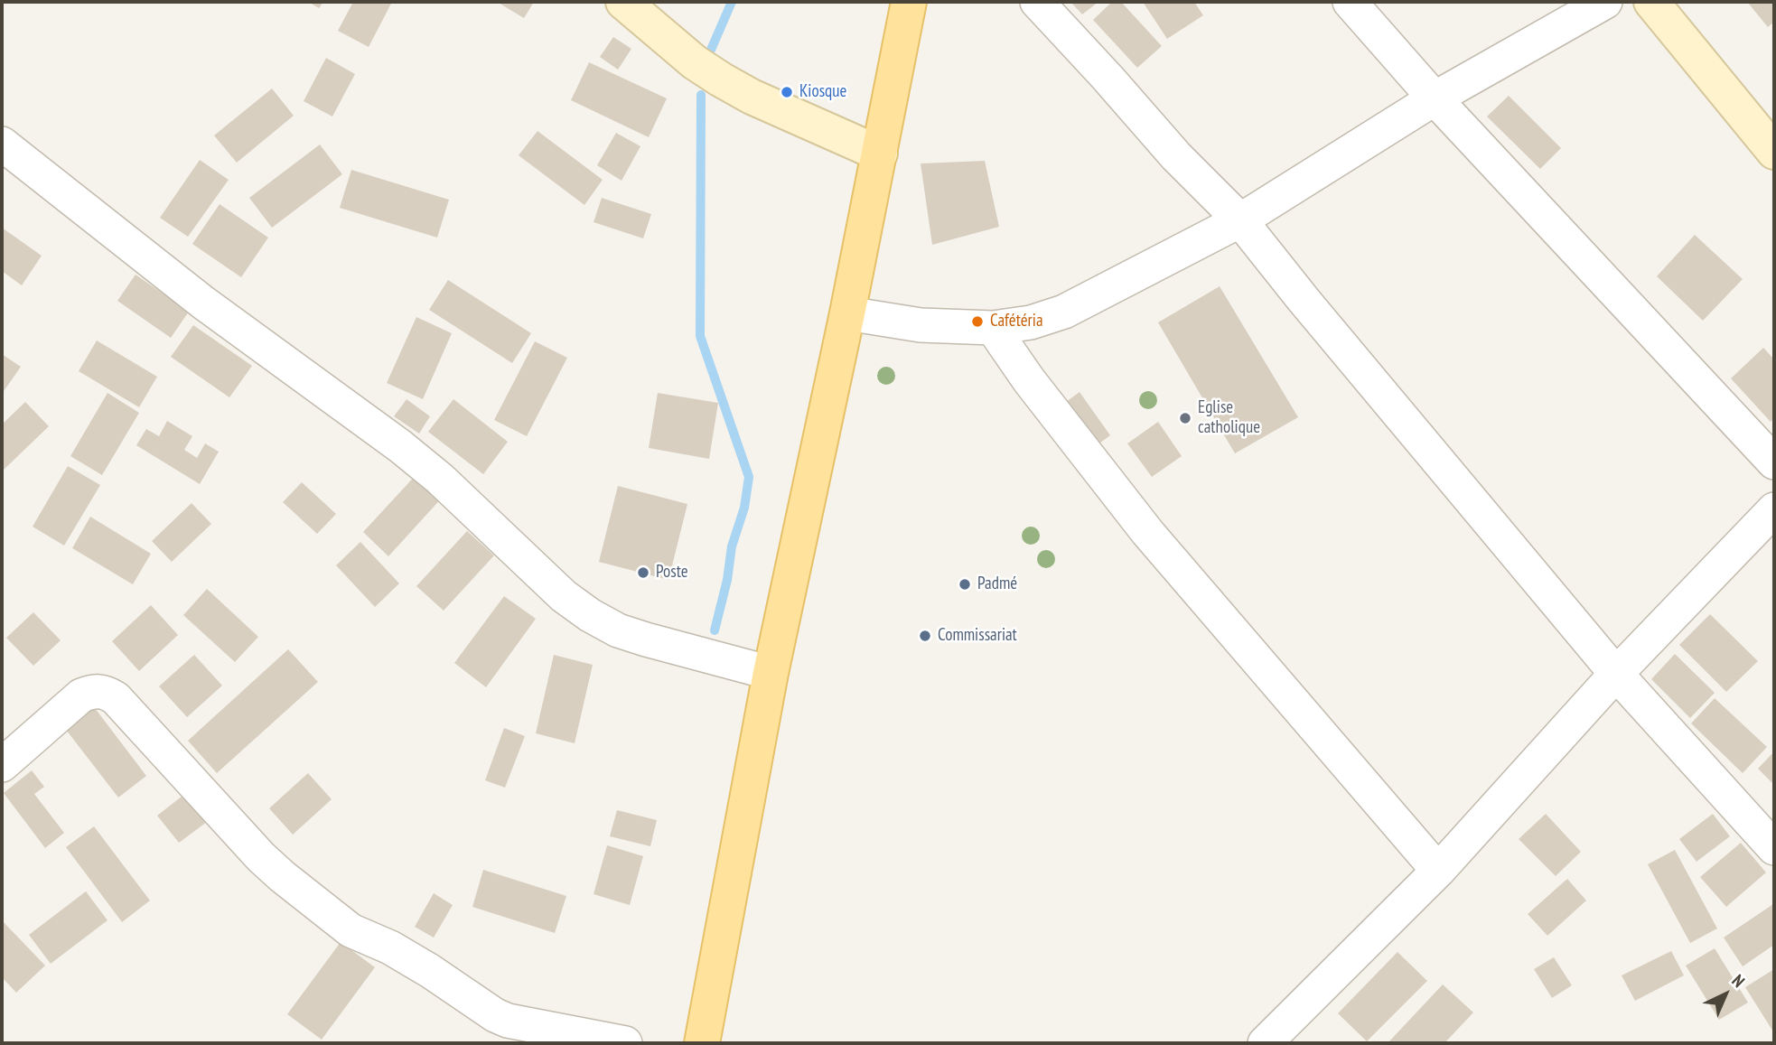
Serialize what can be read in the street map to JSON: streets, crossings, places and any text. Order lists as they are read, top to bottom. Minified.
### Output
{"places":["Kiosque","Cafétéria","Eglise catholique","Poste","Padmé","Commissariat"],"north":"top right"}
